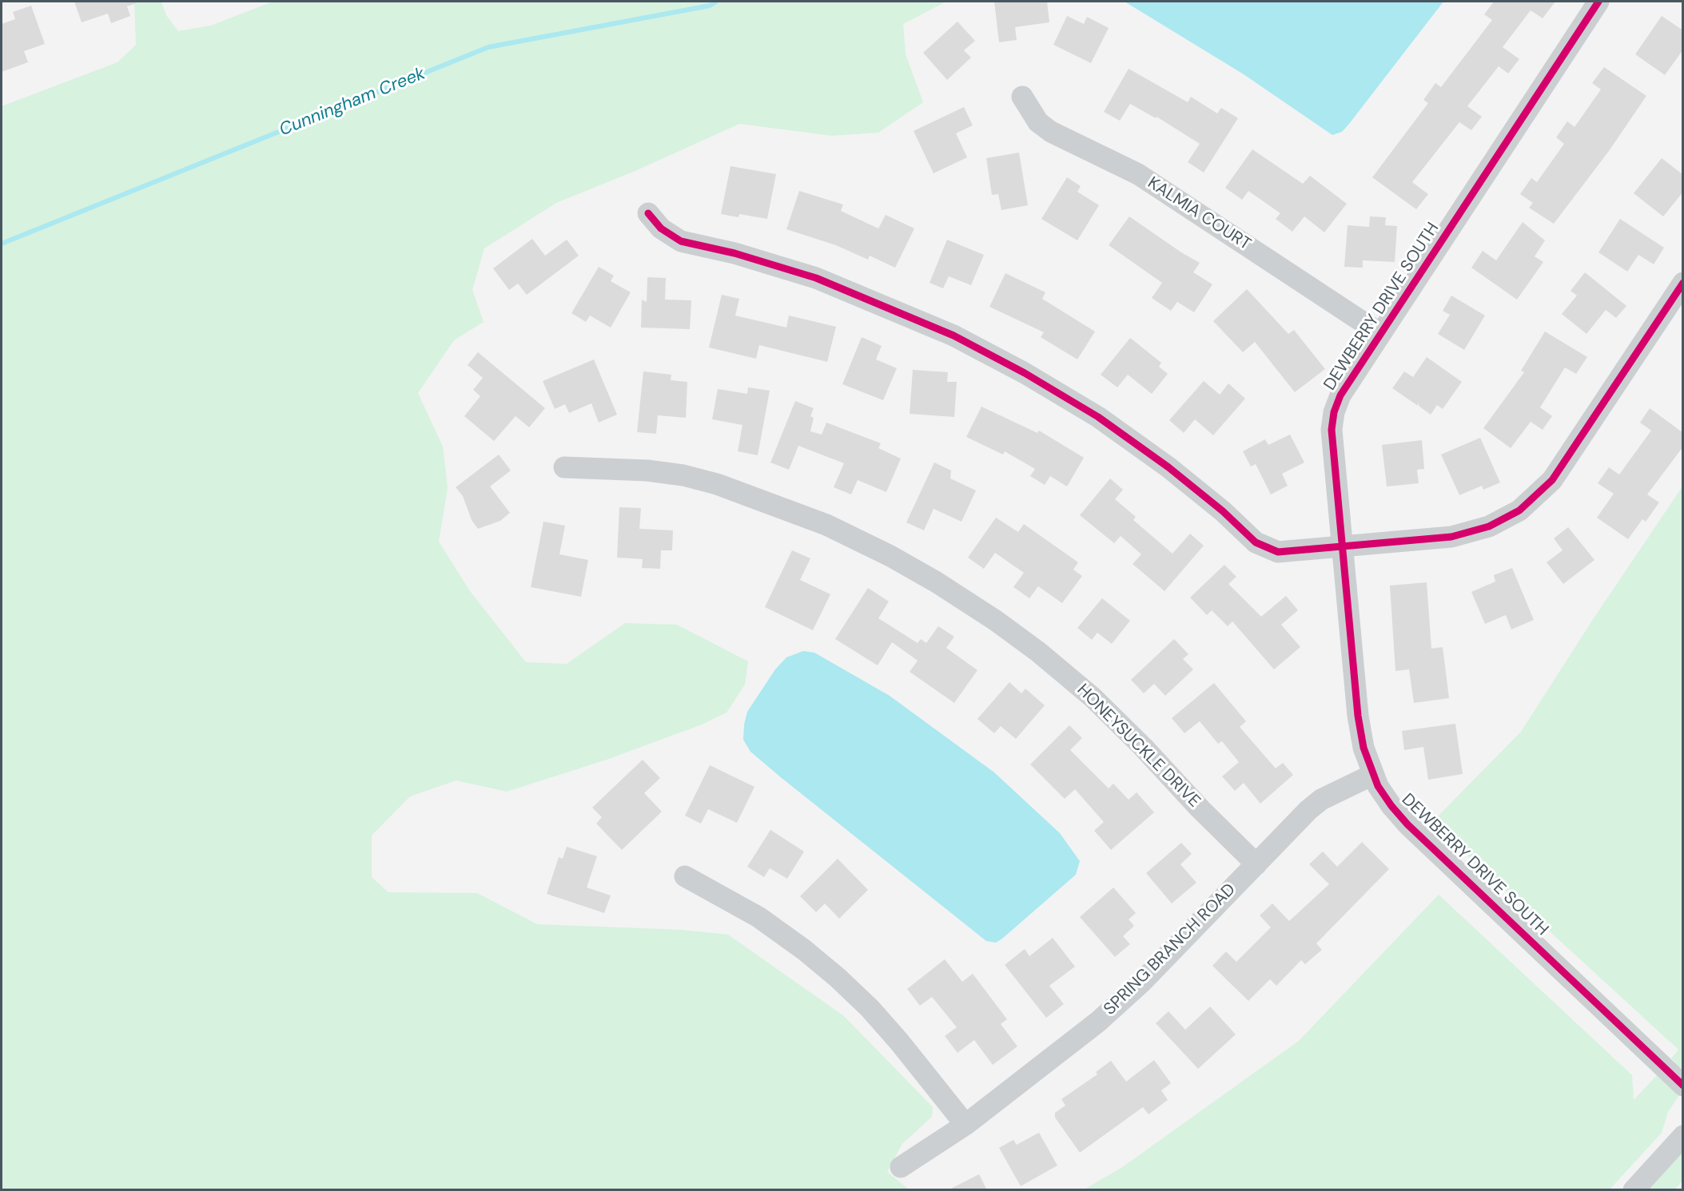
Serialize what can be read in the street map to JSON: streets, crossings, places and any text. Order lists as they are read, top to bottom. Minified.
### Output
{"streets":{"street":["KALMIA COURT","DEWBERRY DRIVE SOUTH","HONEYSUCKLE DRIVE","SPRING BRANCH ROAD"]},"crossings":[["KALMIA COURT","DEWBERRY DRIVE SOUTH"],["DEWBERRY DRIVE SOUTH","SPRING BRANCH ROAD"],["HONEYSUCKLE DRIVE","SPRING BRANCH ROAD"]],"water":["Cunningham Creek"]}
